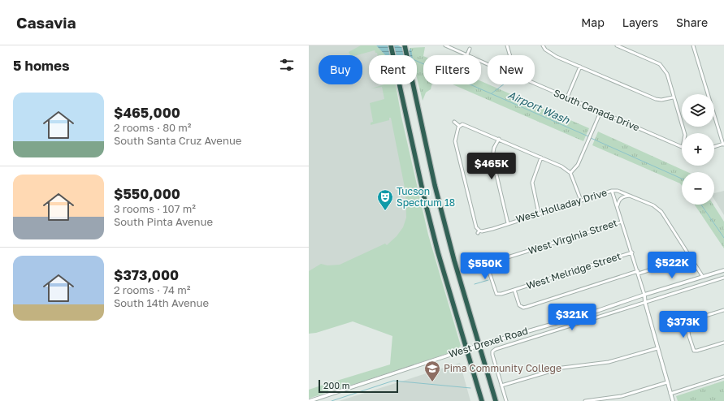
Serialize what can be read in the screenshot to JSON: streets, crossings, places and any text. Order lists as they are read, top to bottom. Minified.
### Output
{"streets":{"street":["South Canada Drive","West Holladay Drive","West Virginia Street","West Melridge Street","West Drexel Road"]},"crossings":[["West Holladay Drive","West Drexel Road"],["West Virginia Street","West Melridge Street"]],"water":["Airport Wash"],"places":{"theatre":["Tucson Spectrum 18"],"school or university":["Pima Community College"]},"scale_bar":"200 m","page":{"header":"Casavia","nav":["Map","Layers","Share"],"heading":"5 homes","chip":["Buy","Rent","Filters","New"],"list":[{"name":"$465,000","note":"2 rooms · 80 m² · South Santa Cruz Avenue"},{"name":"$550,000","note":"3 rooms · 107 m² · South Pinta Avenue"},{"name":"$373,000","note":"2 rooms · 74 m² · South 14th Avenue"}],"map_buttons":["+","−"],"price":["$465K","$522K","$550K","$321K","$373K"],"scale":"200 m"}}
